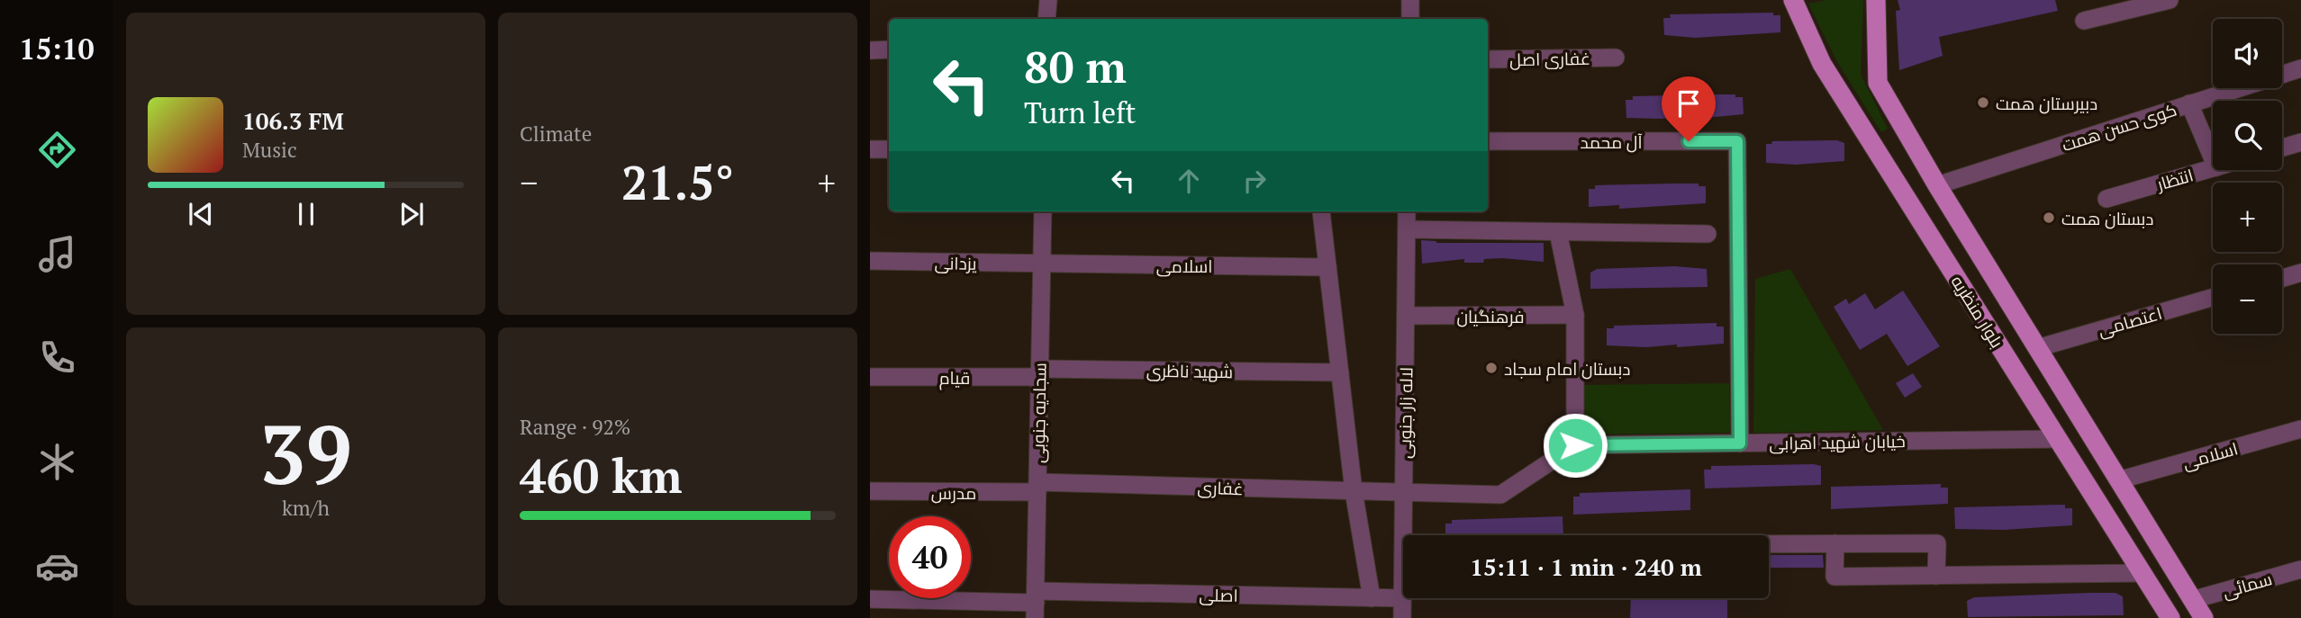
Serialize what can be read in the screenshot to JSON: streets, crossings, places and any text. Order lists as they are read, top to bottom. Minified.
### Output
{"streets":{"main road":["بلوار منظریه"],"street":["غفاری اصل","کوی حسن همت","آل محمد","انتظار","یزدانی","اسلامی","فرهنگیان","اعتصامی","شهید ناظری","قیام","سجادیه جنوبی","لاله زار جنوبی","خیابان شهید اهرابی","غفاری","مدرس","سمائی","اصلی"]},"crossings":[["کوی حسن همت","بلوار منظریه"],["آل محمد","خیابان شهید اهرابی"],["یزدانی","اسلامی"],["یزدانی","سجادیه جنوبی"],["اسلامی","بلوار منظریه"],["اسلامی","سجادیه جنوبی"],["بلوار منظریه","اعتصامی"],["بلوار منظریه","خیابان شهید اهرابی"],["بلوار منظریه","سمائی"],["فرهنگیان","لاله زار جنوبی"],["شهید ناظری","قیام"],["شهید ناظری","سجادیه جنوبی"],["قیام","سجادیه جنوبی"],["سجادیه جنوبی","غفاری"],["سجادیه جنوبی","مدرس"],["سجادیه جنوبی","اصلی"],["لاله زار جنوبی","غفاری"],["لاله زار جنوبی","اصلی"],["غفاری","مدرس"]],"places":["دبیرستان همت","دبستان همت","دبستان امام سجاد"],"page":{"tabs":"15:10","tile":["Climate",["39","km/h"],["Range · 92%","460 km"]],"map_buttons":["+","−"],"turn":["80 m","Turn left"],"song":["106.3 FM","Music"],"heat":["−","21.5°","+"],"limit":"40","trip":"15:11 · 1 min · 240 m"}}
